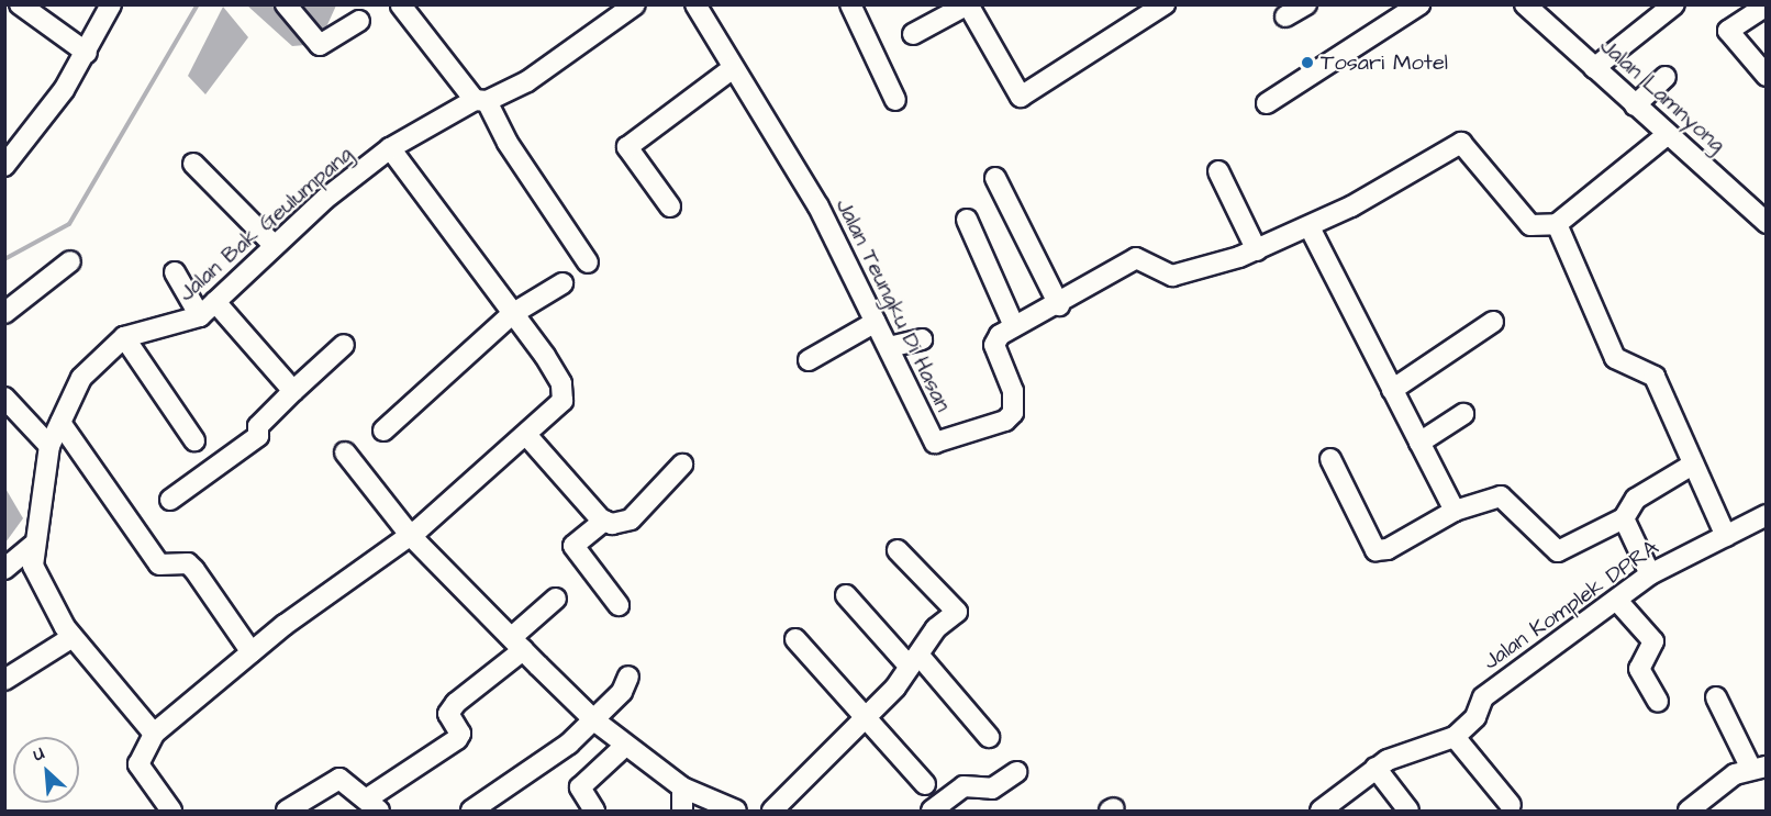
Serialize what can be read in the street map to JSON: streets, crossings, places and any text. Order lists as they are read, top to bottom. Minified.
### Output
{"streets":{"street":["Jalan Lamnyong","Jalan Bak Geulumpang","Jalan Teungku Di Hasan","Jalan Komplek DPRA"]},"places":["Tosari Motel"],"north":"top left"}
